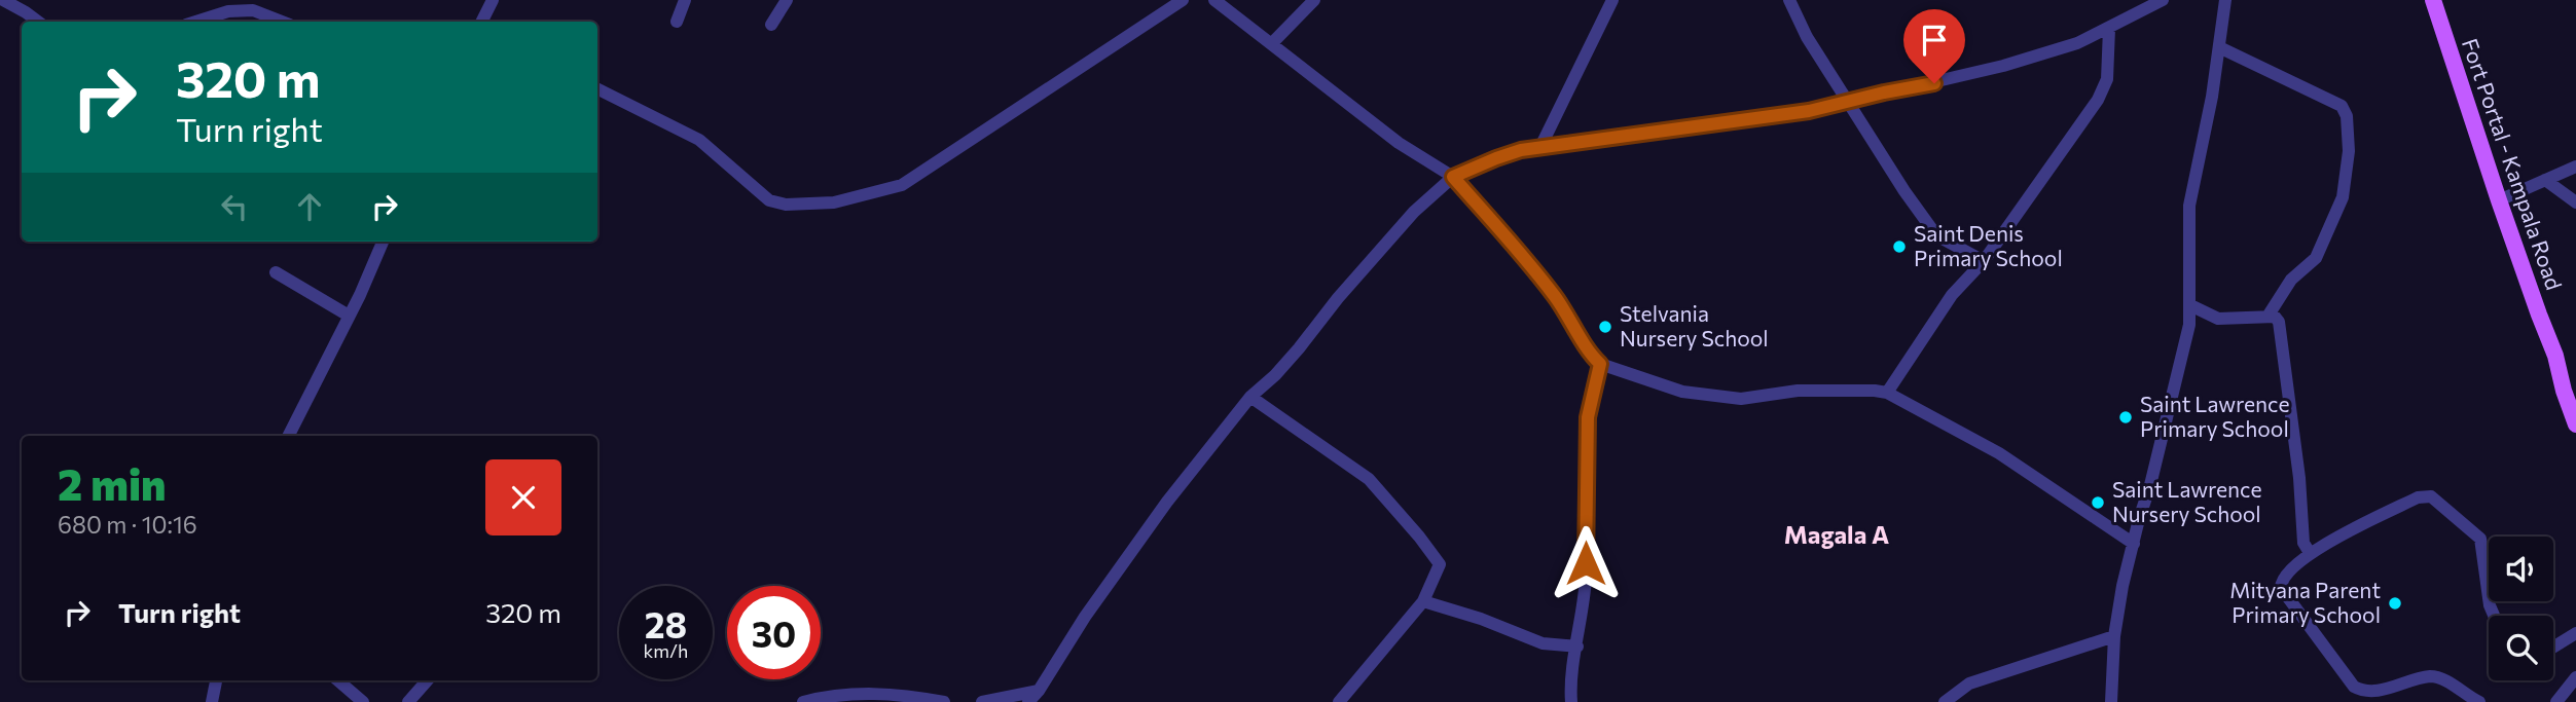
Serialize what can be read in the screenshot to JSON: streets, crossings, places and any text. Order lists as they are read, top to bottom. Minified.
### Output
{"streets":{"main road":["Fort Portal - Kampala Road"]},"districts":["Magala A"],"places":["Saint Denis Primary School","Stelvania Nursery School","Saint Lawrence Primary School","Saint Lawrence Nursery School","Mityana Parent Primary School"],"page":{"turn":["320 m","Turn right"],"heading":["2 min","680 m · 10:16"],"list":[{"name":"Turn right","value":"320 m"}],"speed":"28 km/h","limit":"30"}}
